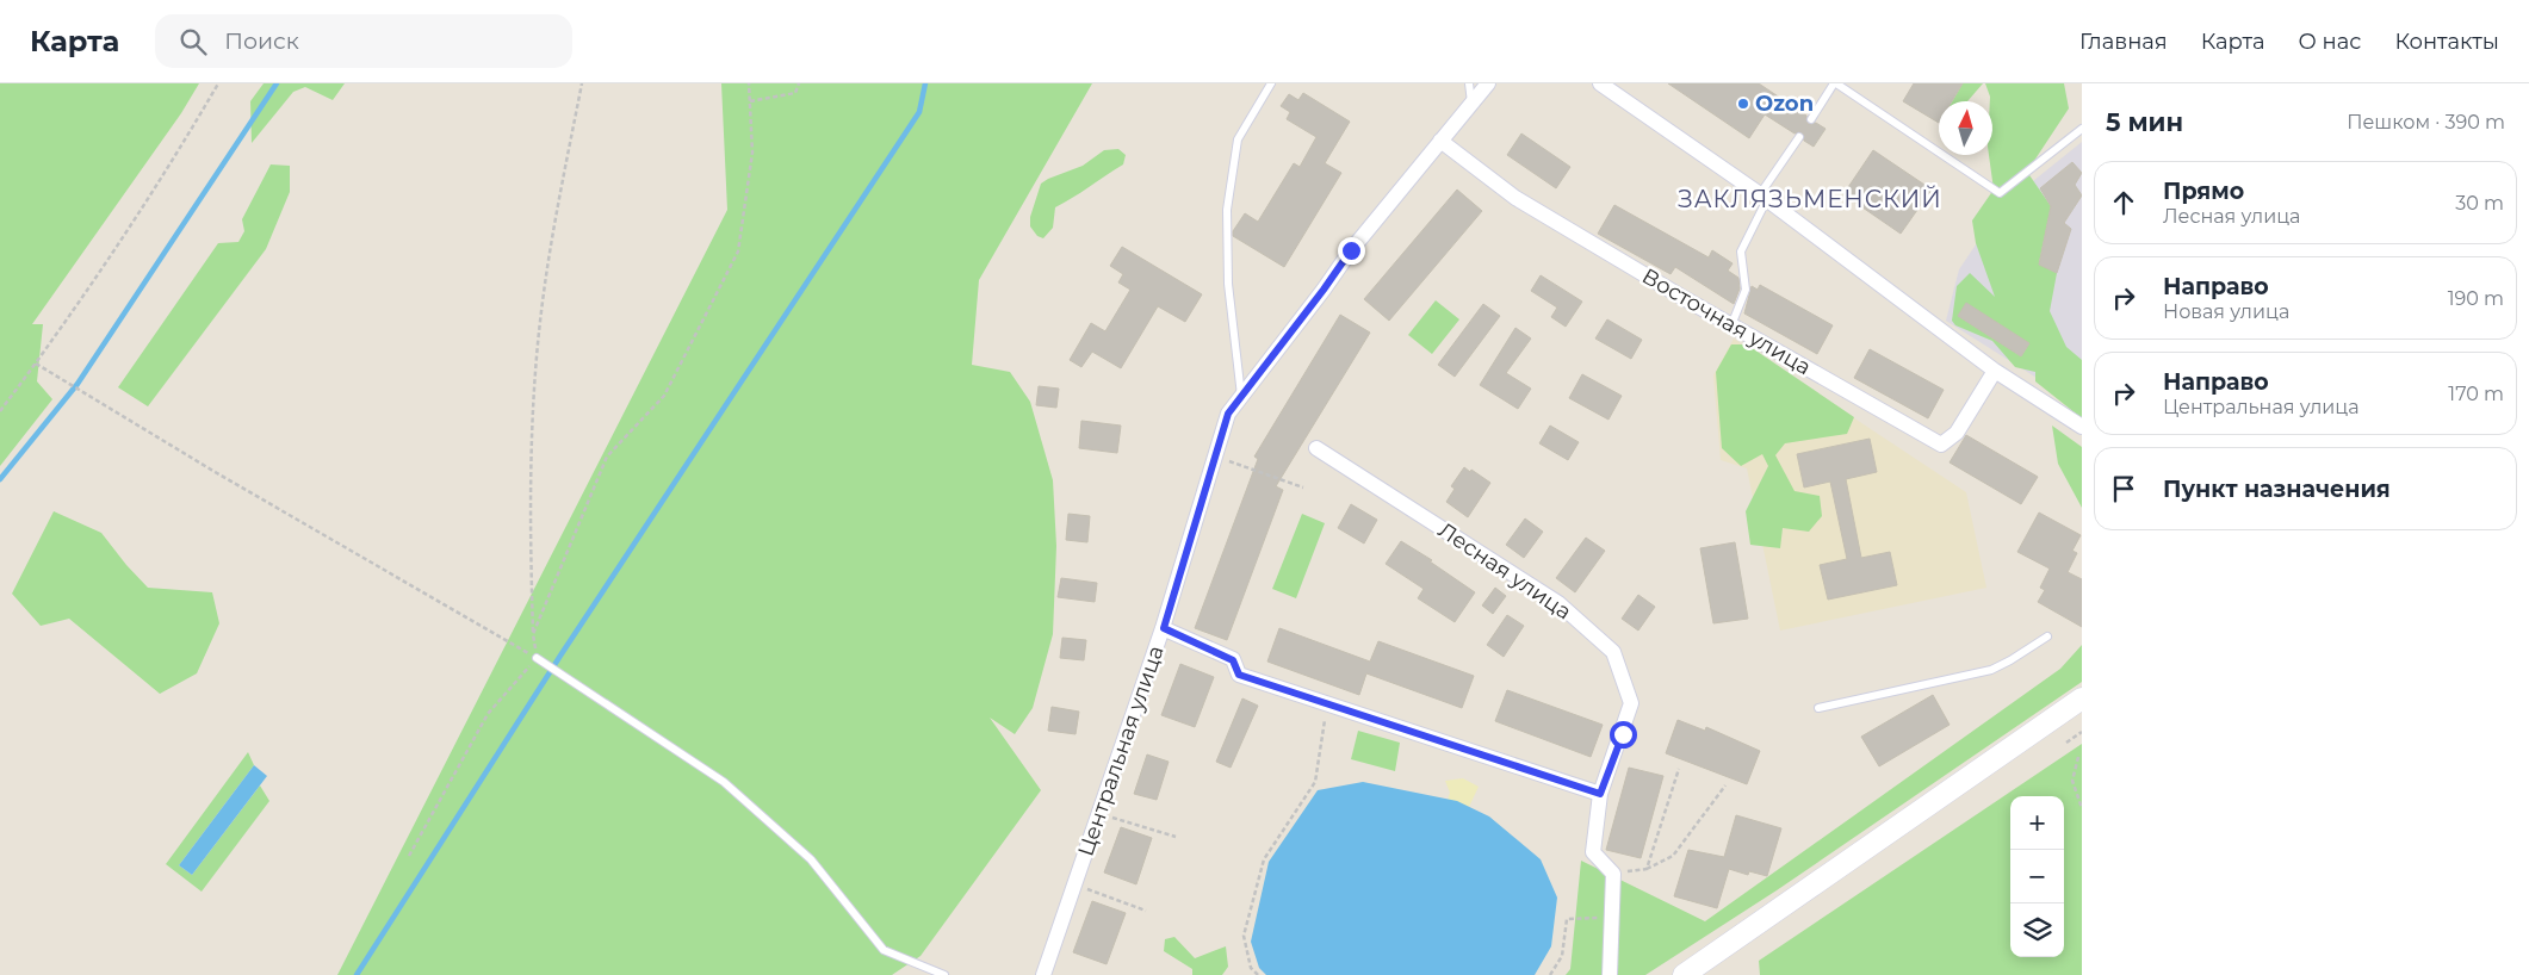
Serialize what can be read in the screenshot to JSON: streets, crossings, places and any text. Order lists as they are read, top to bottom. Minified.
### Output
{"streets":{"street":["Восточная улица","Лесная улица","Центральная улица"]},"crossings":[["Восточная улица","Центральная улица"]],"districts":["ЗАКЛЯЗЬМЕНСКИЙ"],"places":["Ozon"],"north":"top","page":{"header":"Карта","search":"Поиск","nav":["Главная","Карта","О нас","Контакты"],"heading":["5 мин","Пешком · 390 m"],"list":[["Прямо","Лесная улица","30 m"],["Направо","Новая улица","190 m"],["Направо","Центральная улица","170 m"],"Пункт назначения"],"map_buttons":["+","−"]}}
